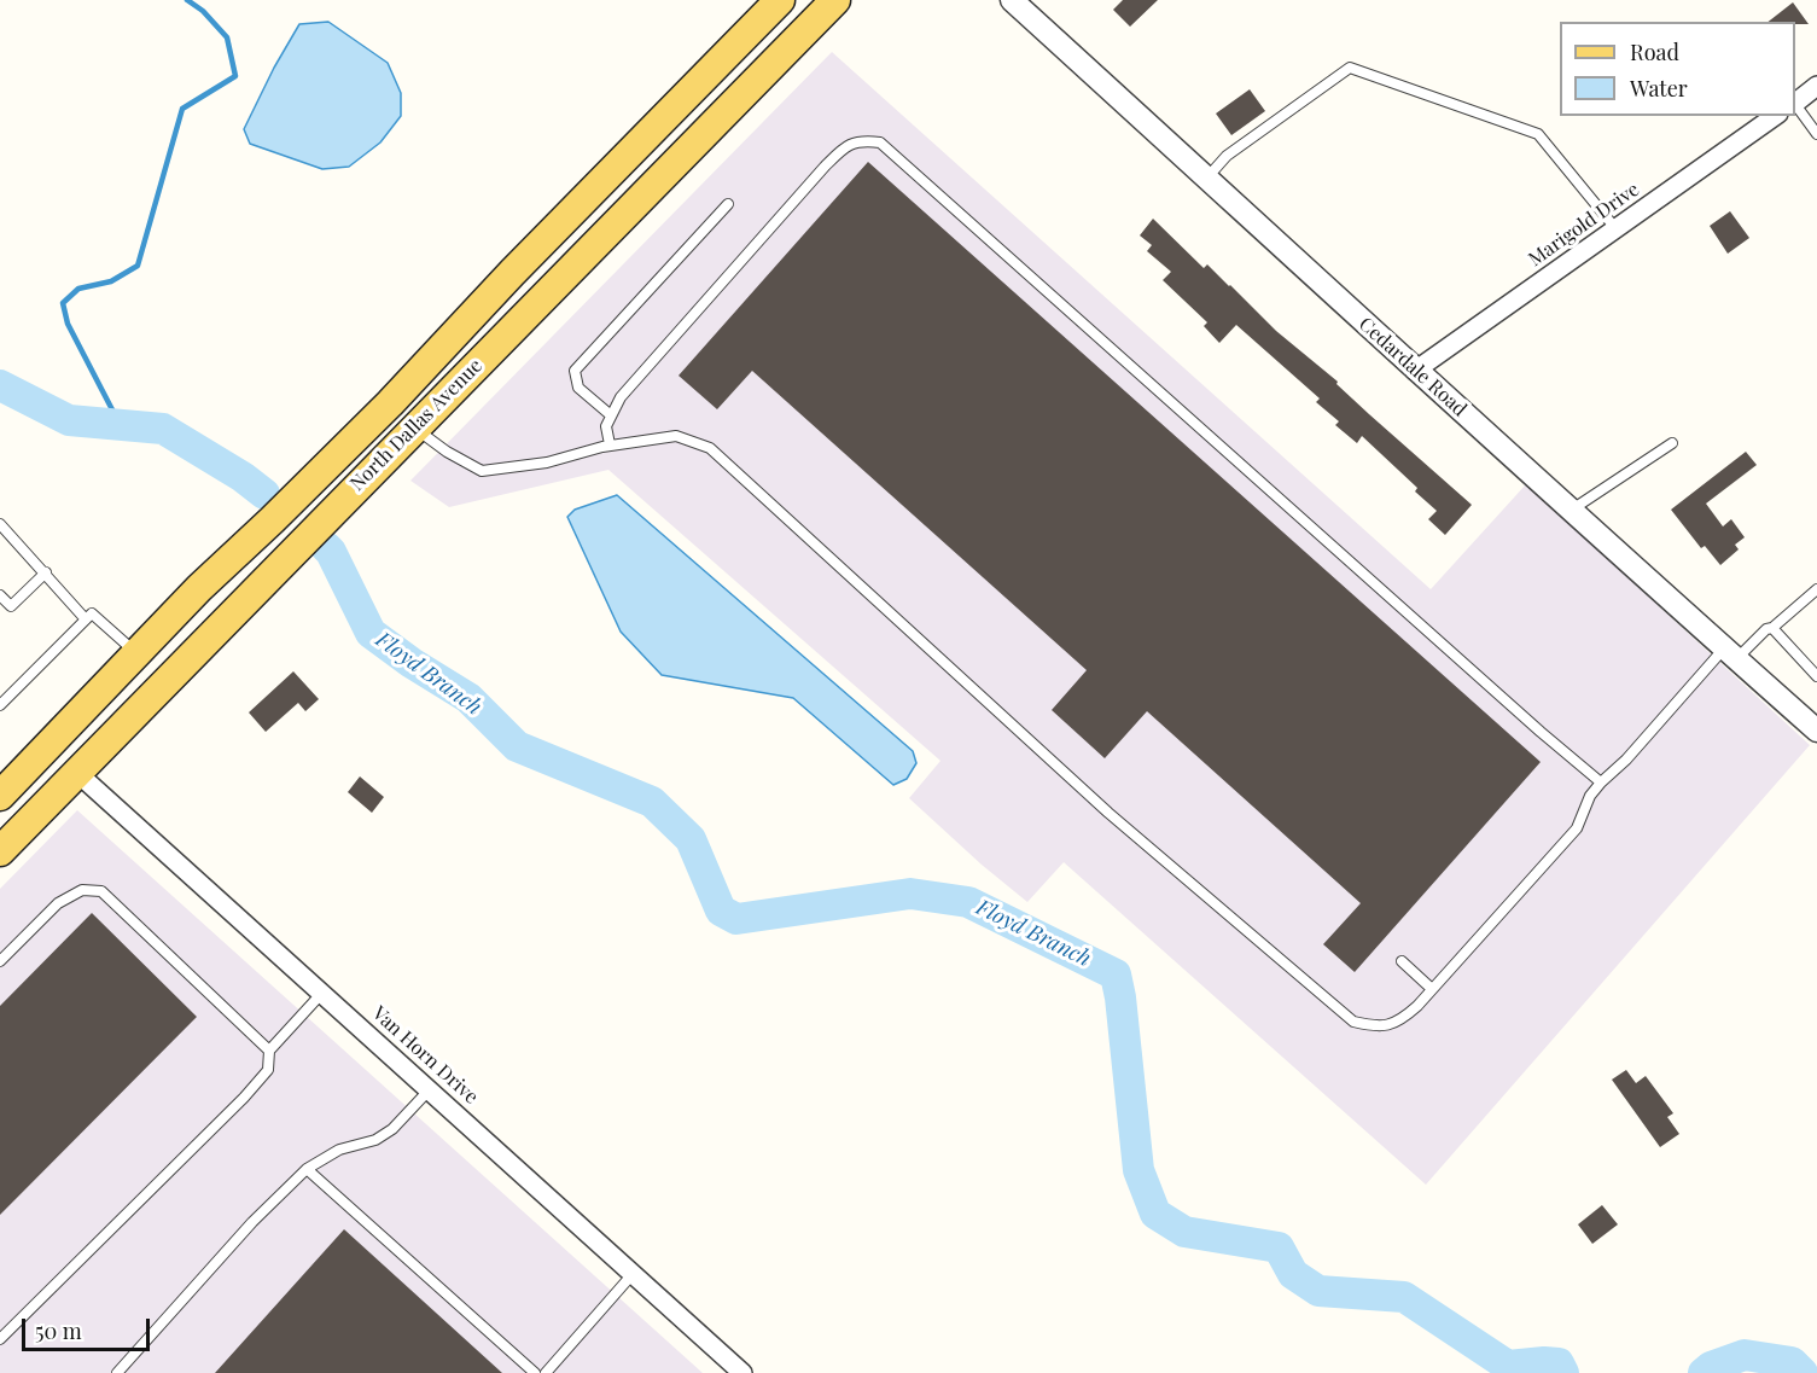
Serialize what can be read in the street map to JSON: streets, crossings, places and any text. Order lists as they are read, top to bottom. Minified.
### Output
{"streets":{"main road":["North Dallas Avenue"],"street":["Marigold Drive","Cedardale Road","Van Horn Drive"]},"crossings":[["Marigold Drive","Cedardale Road"],["North Dallas Avenue","Van Horn Drive"]],"water":["Floyd Branch"],"legend":["Road","Water"],"scale_bar":"50 m"}
